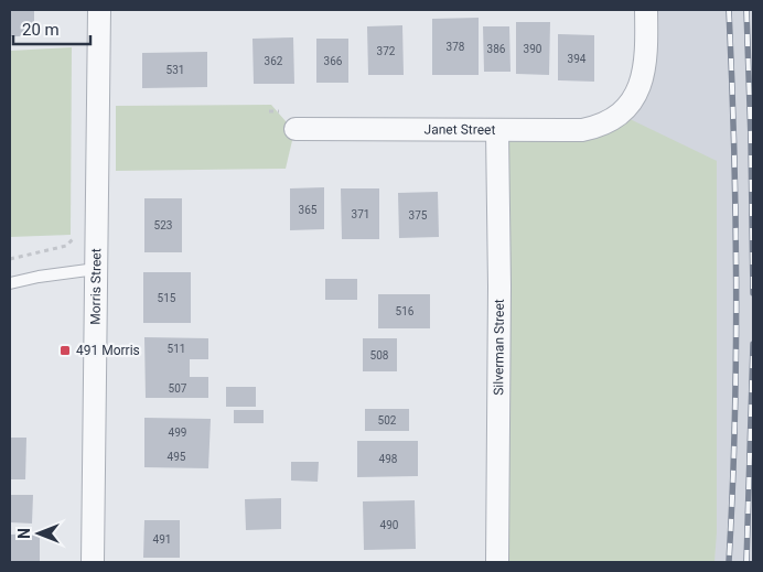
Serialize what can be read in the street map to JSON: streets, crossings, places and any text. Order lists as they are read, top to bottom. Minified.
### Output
{"streets":{"street":["Janet Street","Morris Street","Silverman Street"]},"crossings":[["Janet Street","Silverman Street"]],"places":{"transit":["491 Morris"]},"house_numbers":["378","386","390","372","394","362","366","531","365","371","375","523","515","516","511","508","507","502","499","495","498","490","491"],"scale_bar":"20 m","north":"left"}
